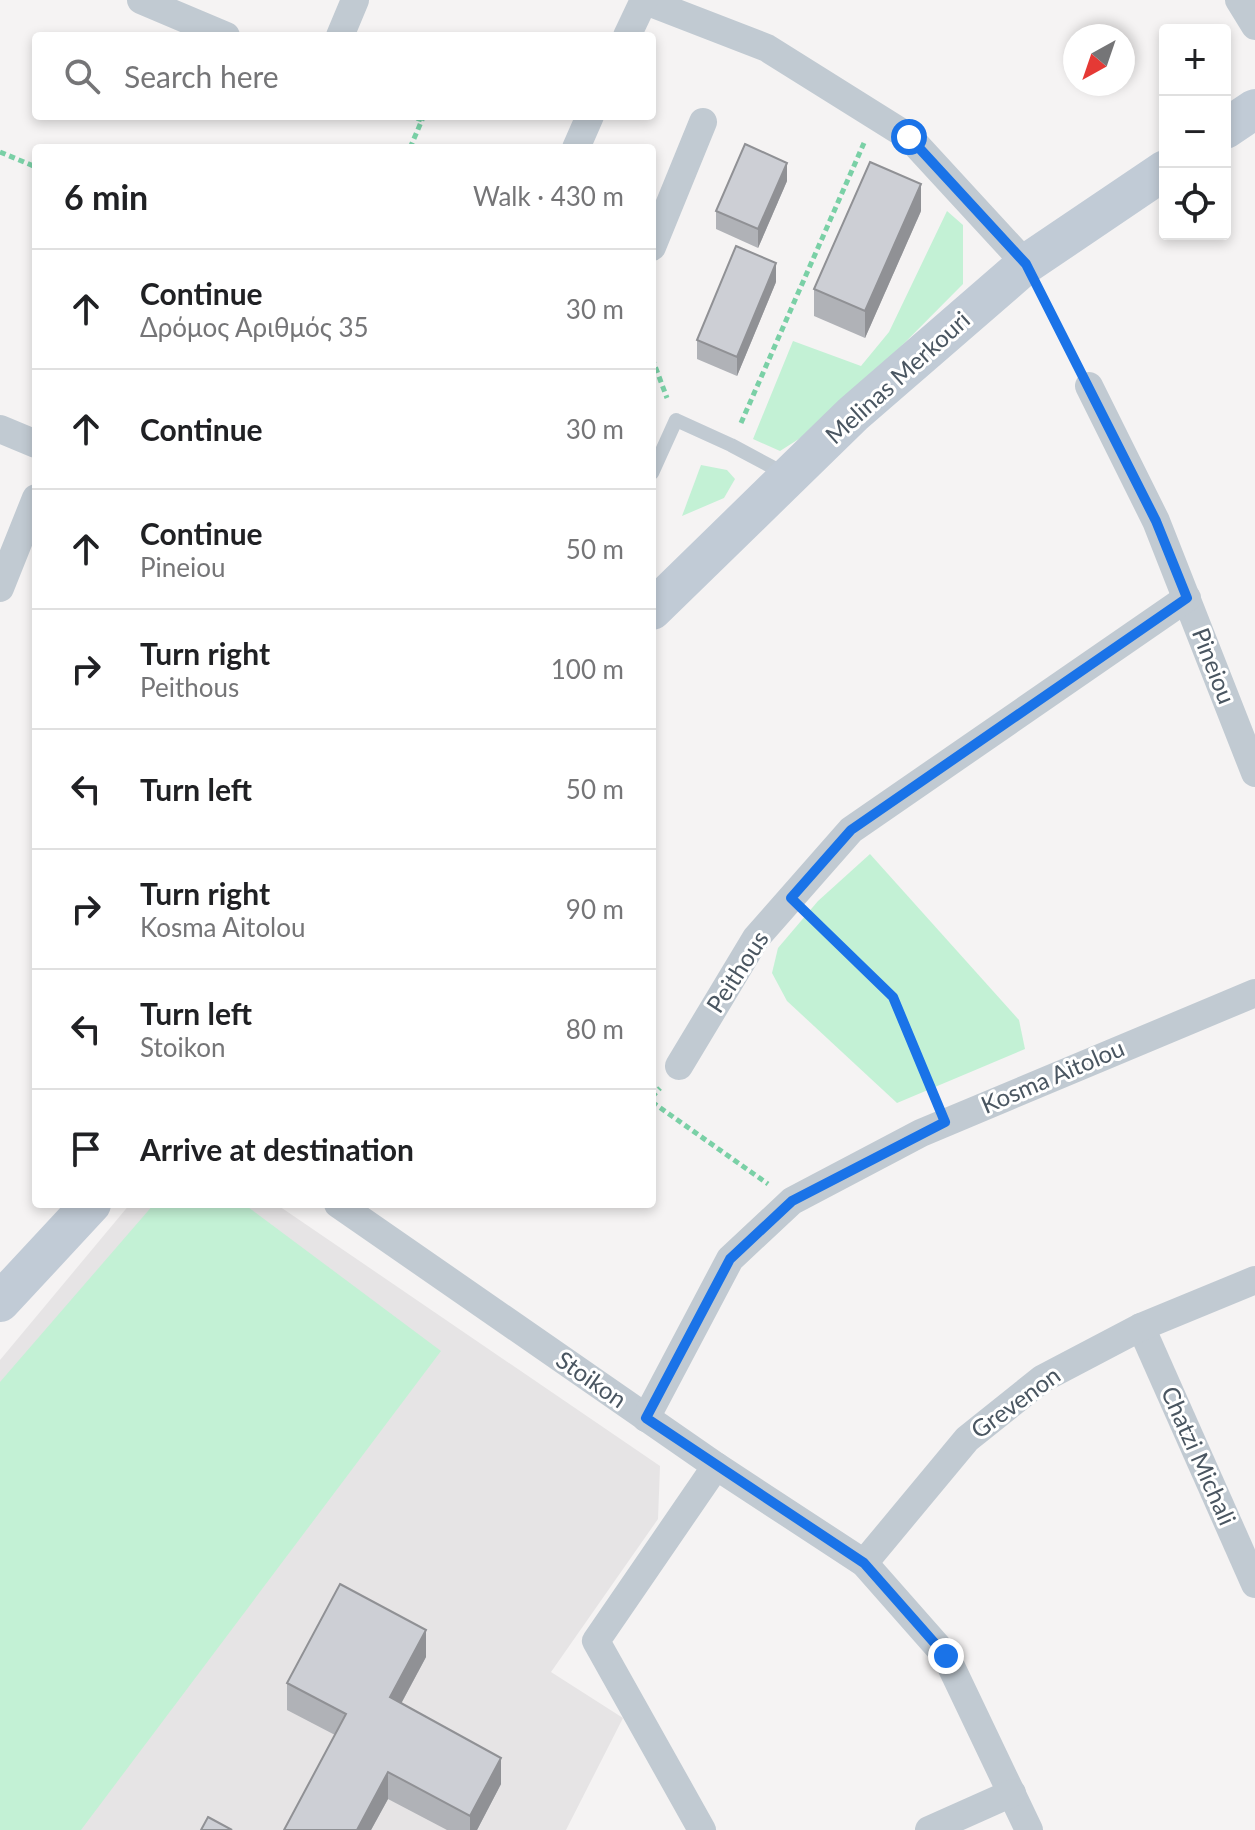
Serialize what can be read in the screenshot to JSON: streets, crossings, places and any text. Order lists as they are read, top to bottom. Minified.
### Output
{"streets":{"main road":["Melinas Merkouri"],"street":["Pineiou","Peithous","Kosma Aitolou","Stoikon","Grevenon","Chatzi Michali"]},"crossings":[["Pineiou","Peithous"],["Kosma Aitolou","Stoikon"],["Stoikon","Grevenon"],["Grevenon","Chatzi Michali"]],"north":"bottom left","page":{"map_buttons":["+","−"],"search":"Search here","heading":["6 min","Walk · 430 m"],"list":[["Continue","Δρόμος Αριθμός 35","30 m"],["Continue","30 m"],["Continue","Pineiou","50 m"],["Turn right","Peithous","100 m"],["Turn left","50 m"],["Turn right","Kosma Aitolou","90 m"],["Turn left","Stoikon","80 m"],"Arrive at destination"]}}
